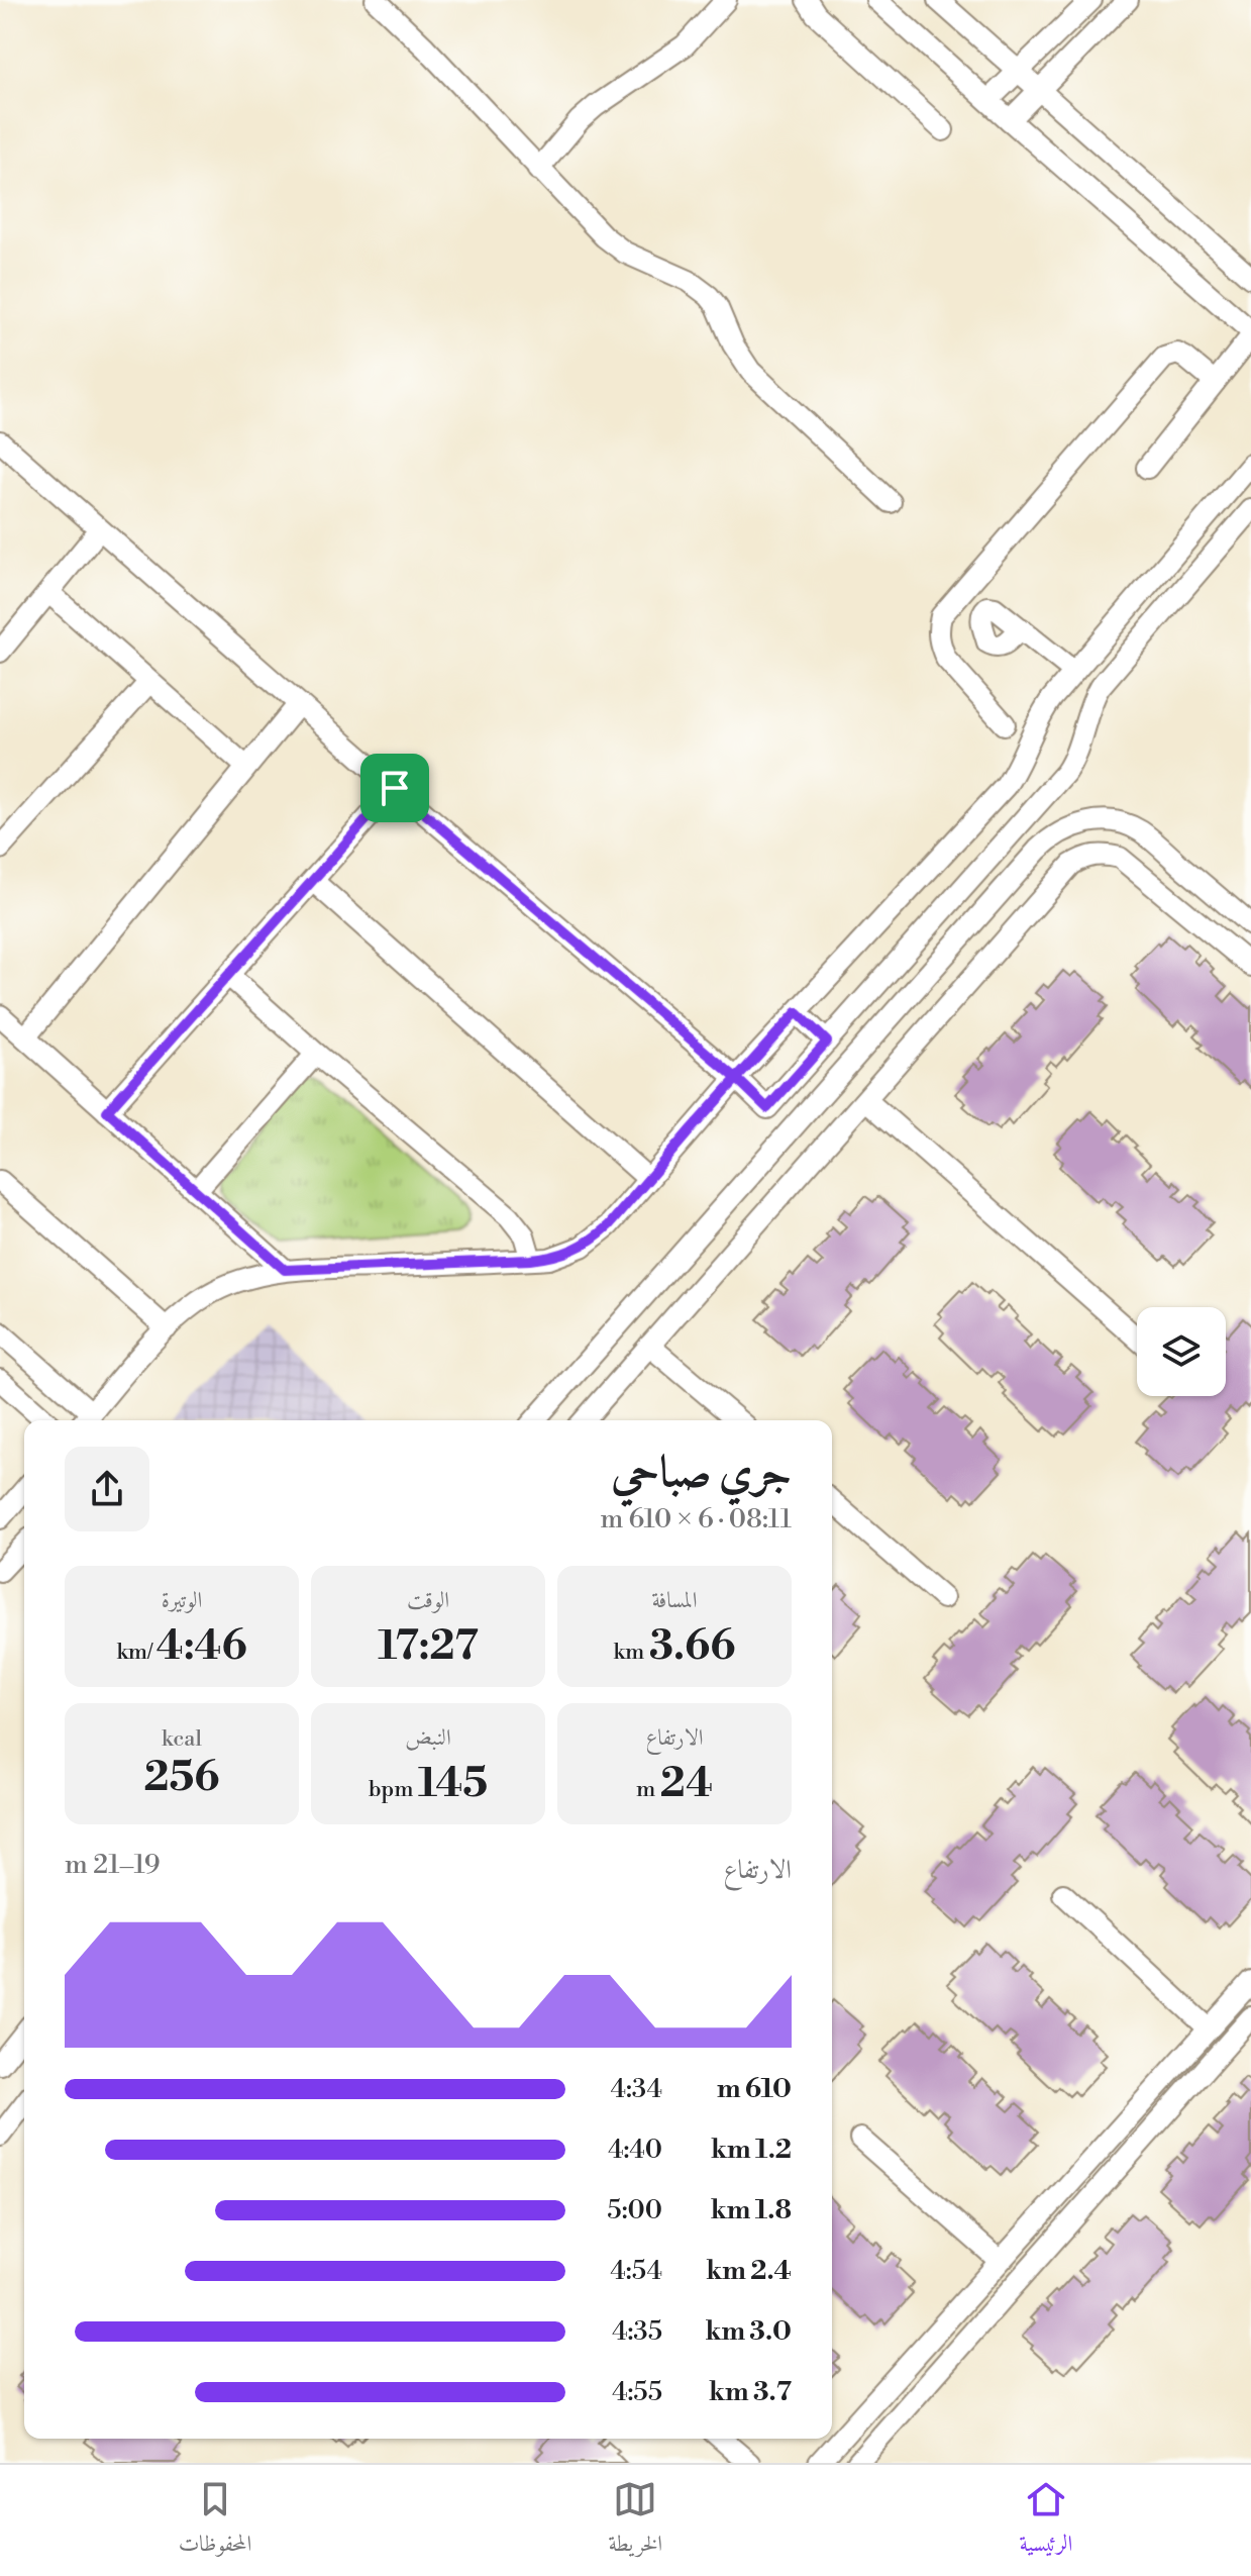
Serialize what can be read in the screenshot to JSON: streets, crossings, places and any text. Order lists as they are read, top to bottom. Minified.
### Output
{"page":{"heading":["جري صباحي","08:11 · 6 × 610 m"],"stats":[["المسافة","3.66 km"],["الوقت","17:27"],["الوتيرة","4:46 /km"],["الارتفاع","24 m"],["النبض","145 bpm"],["kcal","256"]],"chart":["الارتفاع","19–21 m"],"list":[{"name":"610 m","note":"4:34"},{"name":"1.2 km","note":"4:40"},{"name":"1.8 km","note":"5:00"},{"name":"2.4 km","note":"4:54"},{"name":"3.0 km","note":"4:35"},{"name":"3.7 km","note":"4:55"}],"tabs":["الرئيسية","الخريطة","المحفوظات"]}}
